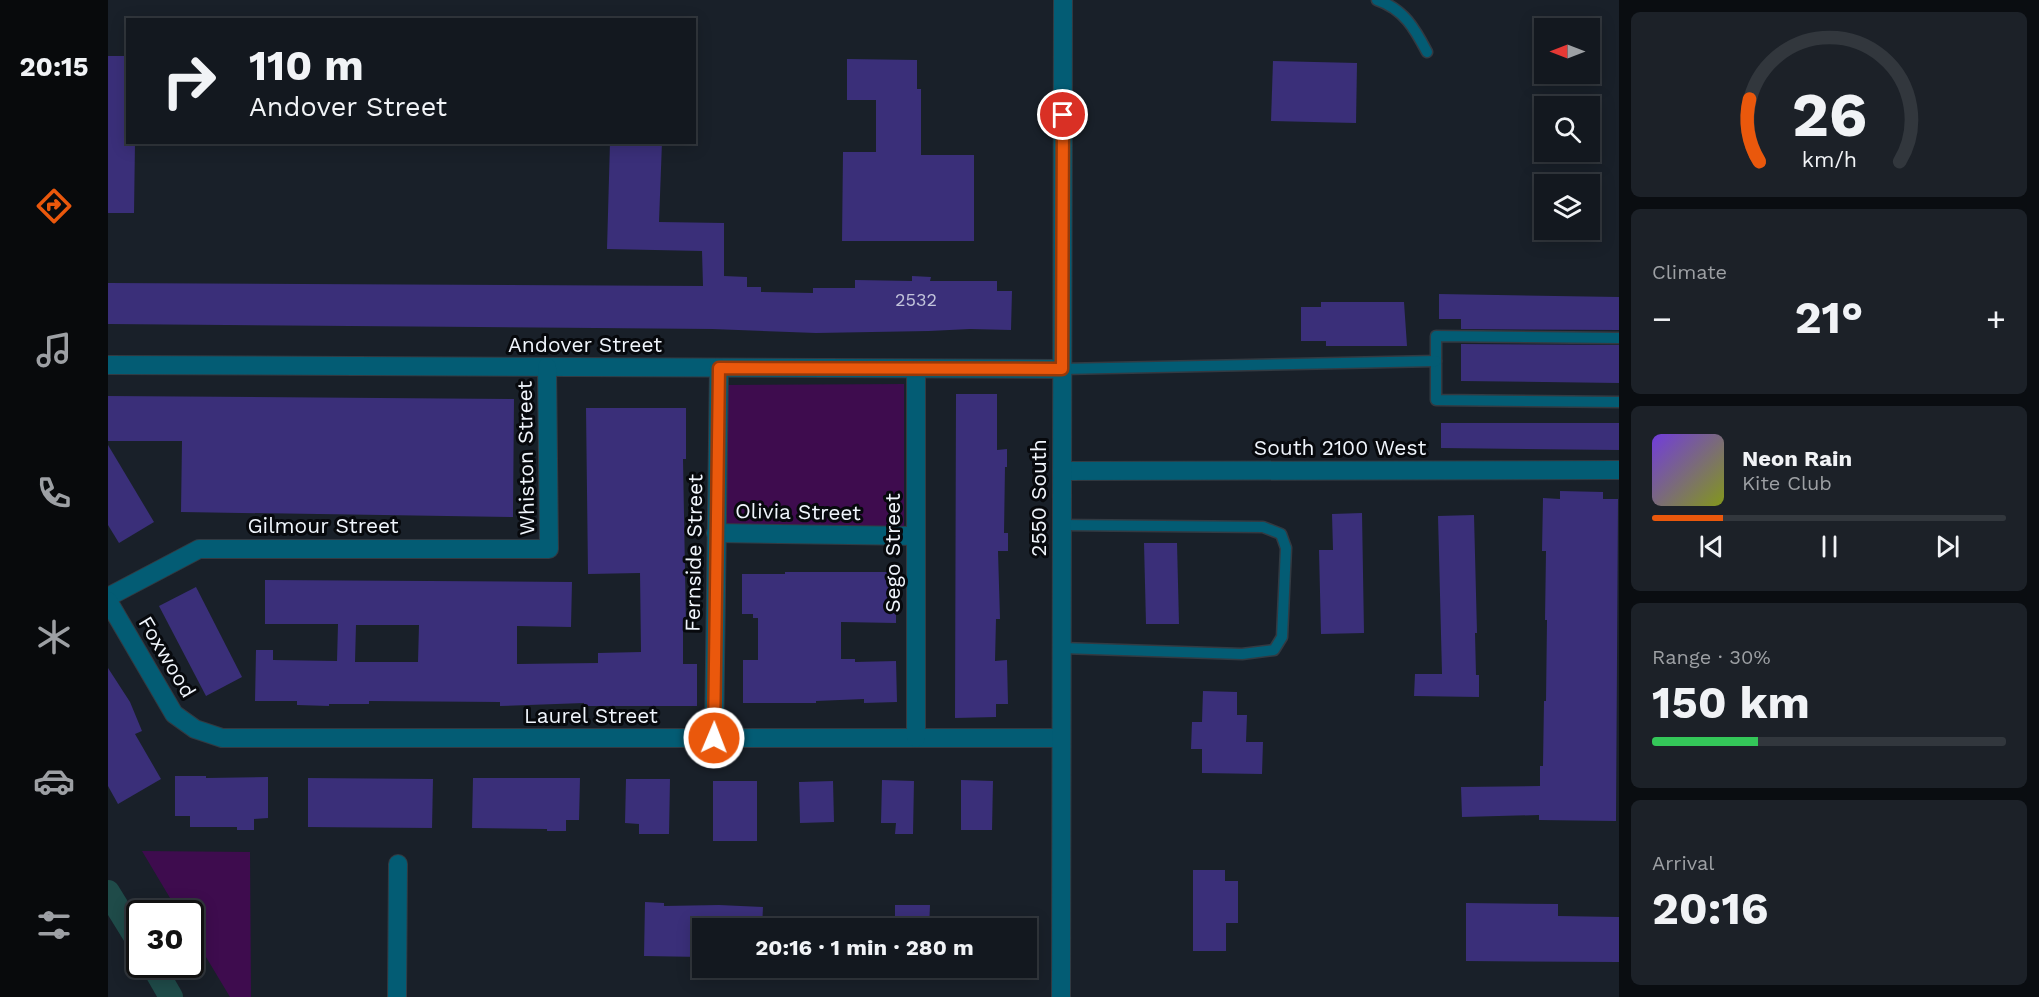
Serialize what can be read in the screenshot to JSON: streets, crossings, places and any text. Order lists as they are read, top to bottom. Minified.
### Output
{"streets":{"street":["Andover Street","South 2100 West","Whiston Street","2550 South","Olivia Street","Gilmour Street","Fernside Street","Sego Street","Foxwood","Laurel Street"]},"crossings":[["Andover Street","Whiston Street"],["Andover Street","2550 South"],["Andover Street","Fernside Street"],["Andover Street","Sego Street"],["South 2100 West","2550 South"],["Whiston Street","Gilmour Street"],["2550 South","Laurel Street"],["Olivia Street","Fernside Street"],["Olivia Street","Sego Street"],["Gilmour Street","Foxwood"],["Fernside Street","Laurel Street"],["Sego Street","Laurel Street"],["Foxwood","Laurel Street"]],"house_numbers":["2532"],"north":"left","page":{"tabs":"20:15","turn":["110 m","Andover Street"],"tile":["Climate",["Range · 30%","150 km"],["Arrival","20:16"]],"heat":["−","21°","+"],"song":["Neon Rain","Kite Club"],"limit":"30","trip":"20:16 · 1 min · 280 m","gauge":["26","km/h"]}}
